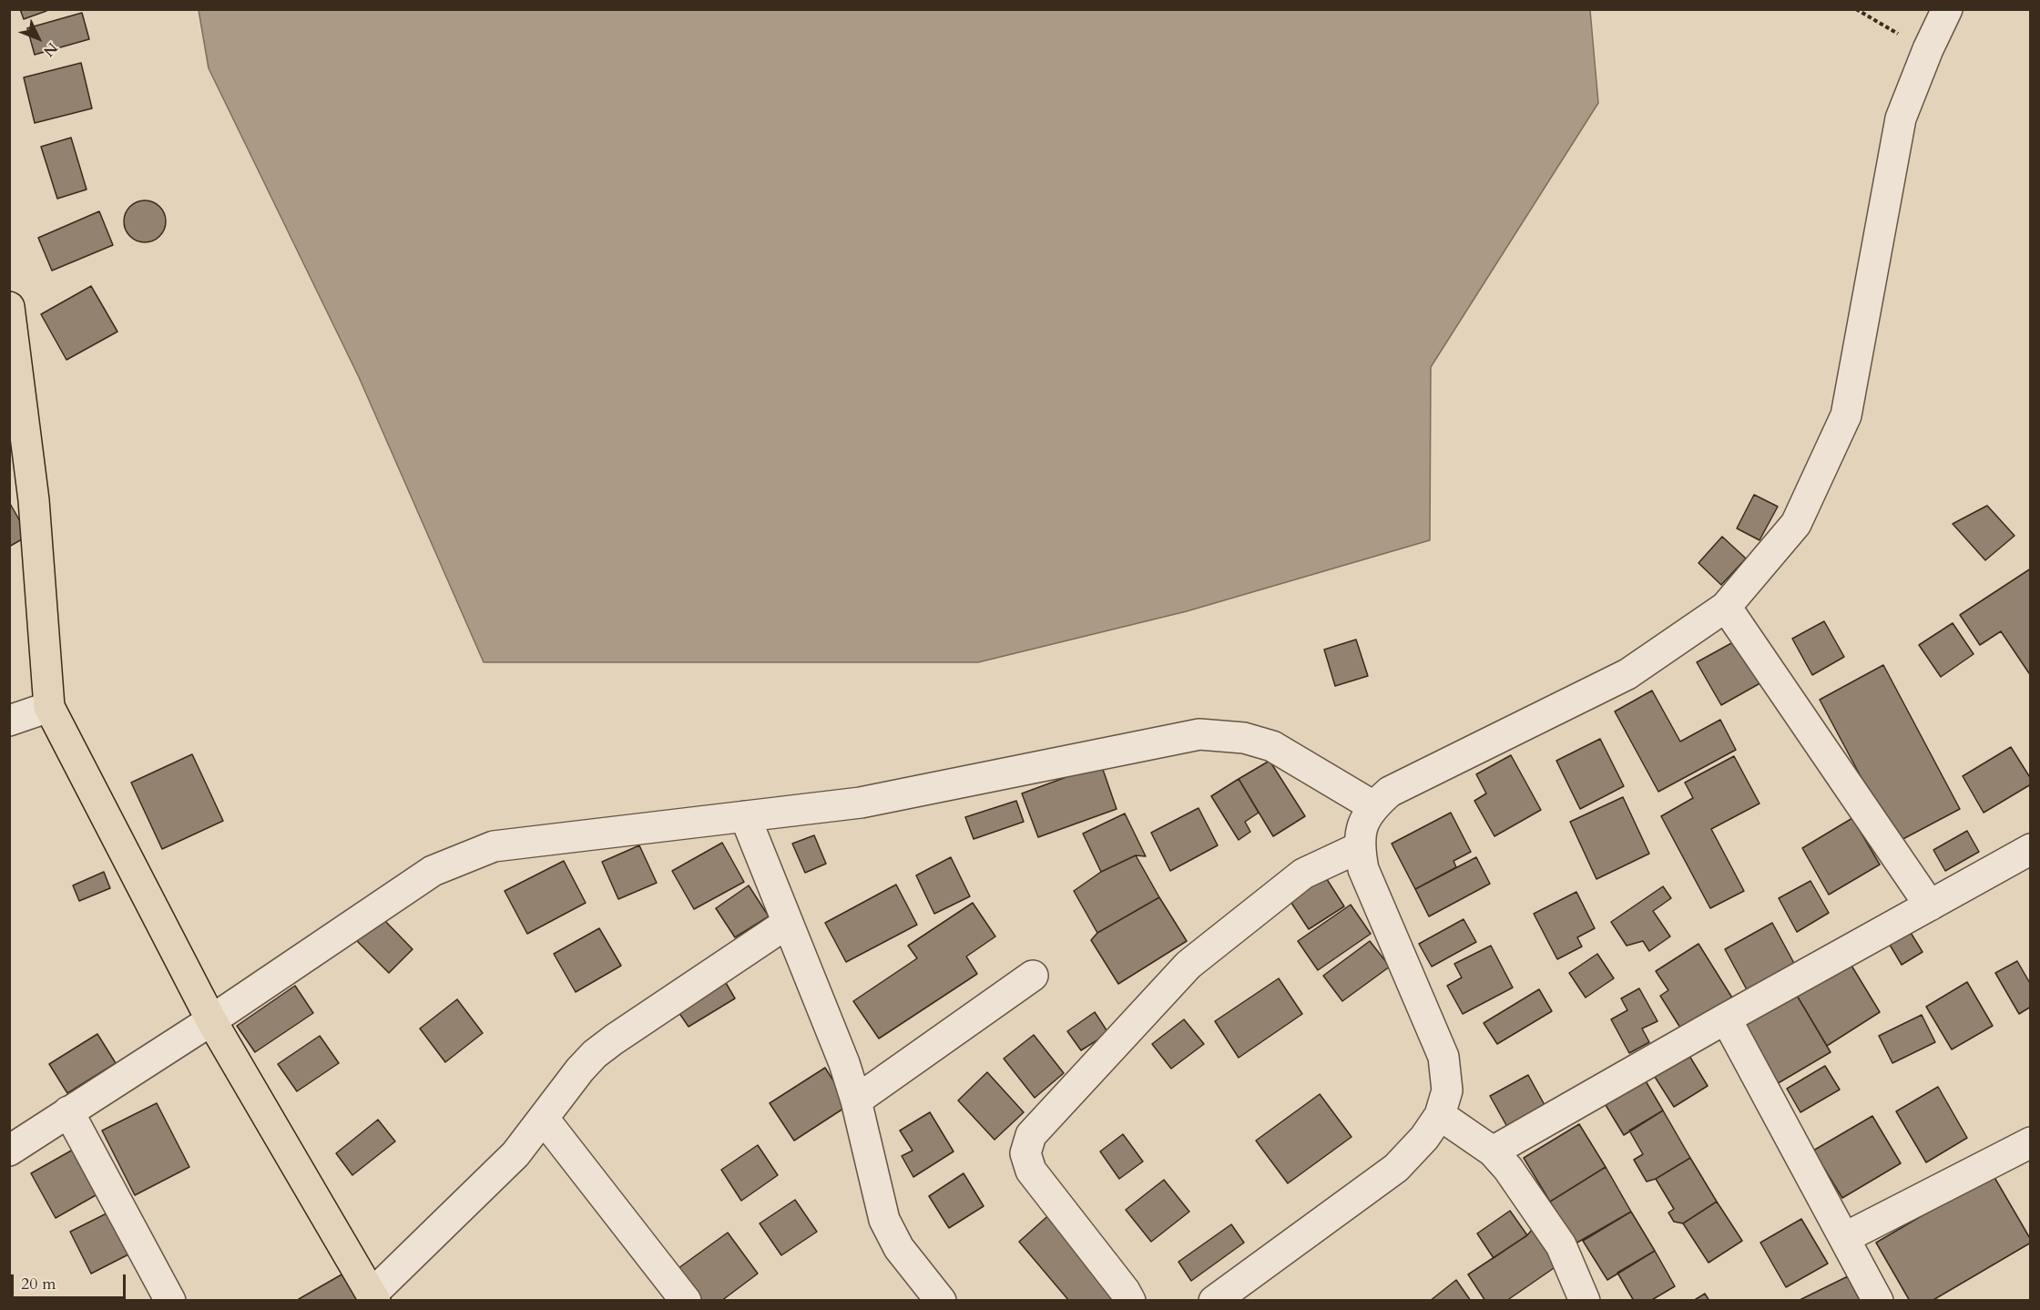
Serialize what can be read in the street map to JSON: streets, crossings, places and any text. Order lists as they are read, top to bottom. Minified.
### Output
{"scale_bar":"20 m","north":"bottom right"}
